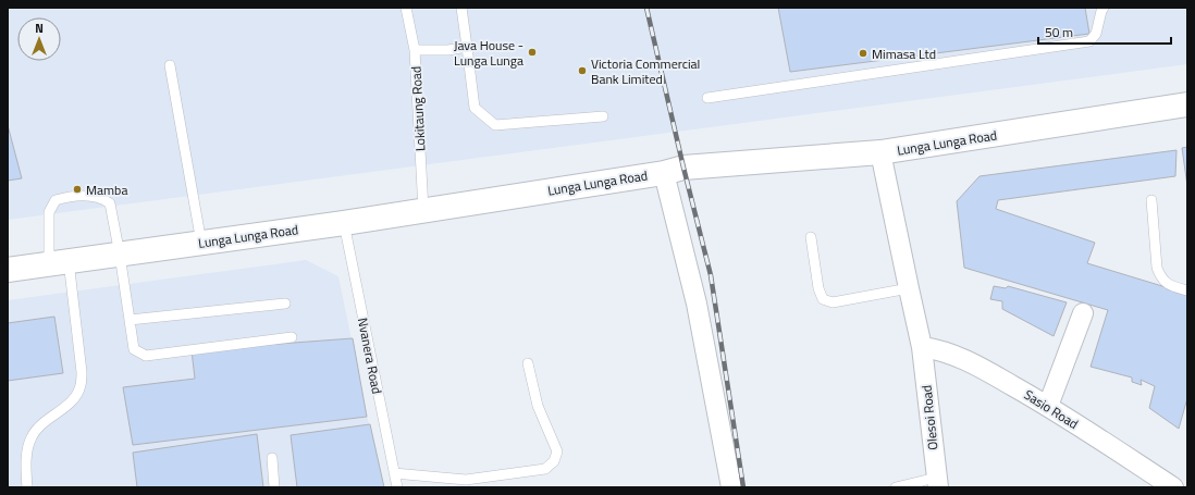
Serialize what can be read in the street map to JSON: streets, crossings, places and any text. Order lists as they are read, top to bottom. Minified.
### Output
{"streets":{"main road":["Lunga Lunga Road"],"street":["Sasio Road","Olesoi Road"],"lane":["Lokitaung Road","Nvanera Road"]},"crossings":[["Lokitaung Road","Lunga Lunga Road"],["Lunga Lunga Road","Nvanera Road"],["Lunga Lunga Road","Olesoi Road"],["Sasio Road","Olesoi Road"]],"places":["Java House - Lunga Lunga","Mimasa Ltd","Victoria Commercial Bank Limited","Mamba"],"scale_bar":"50 m","north":"top"}
